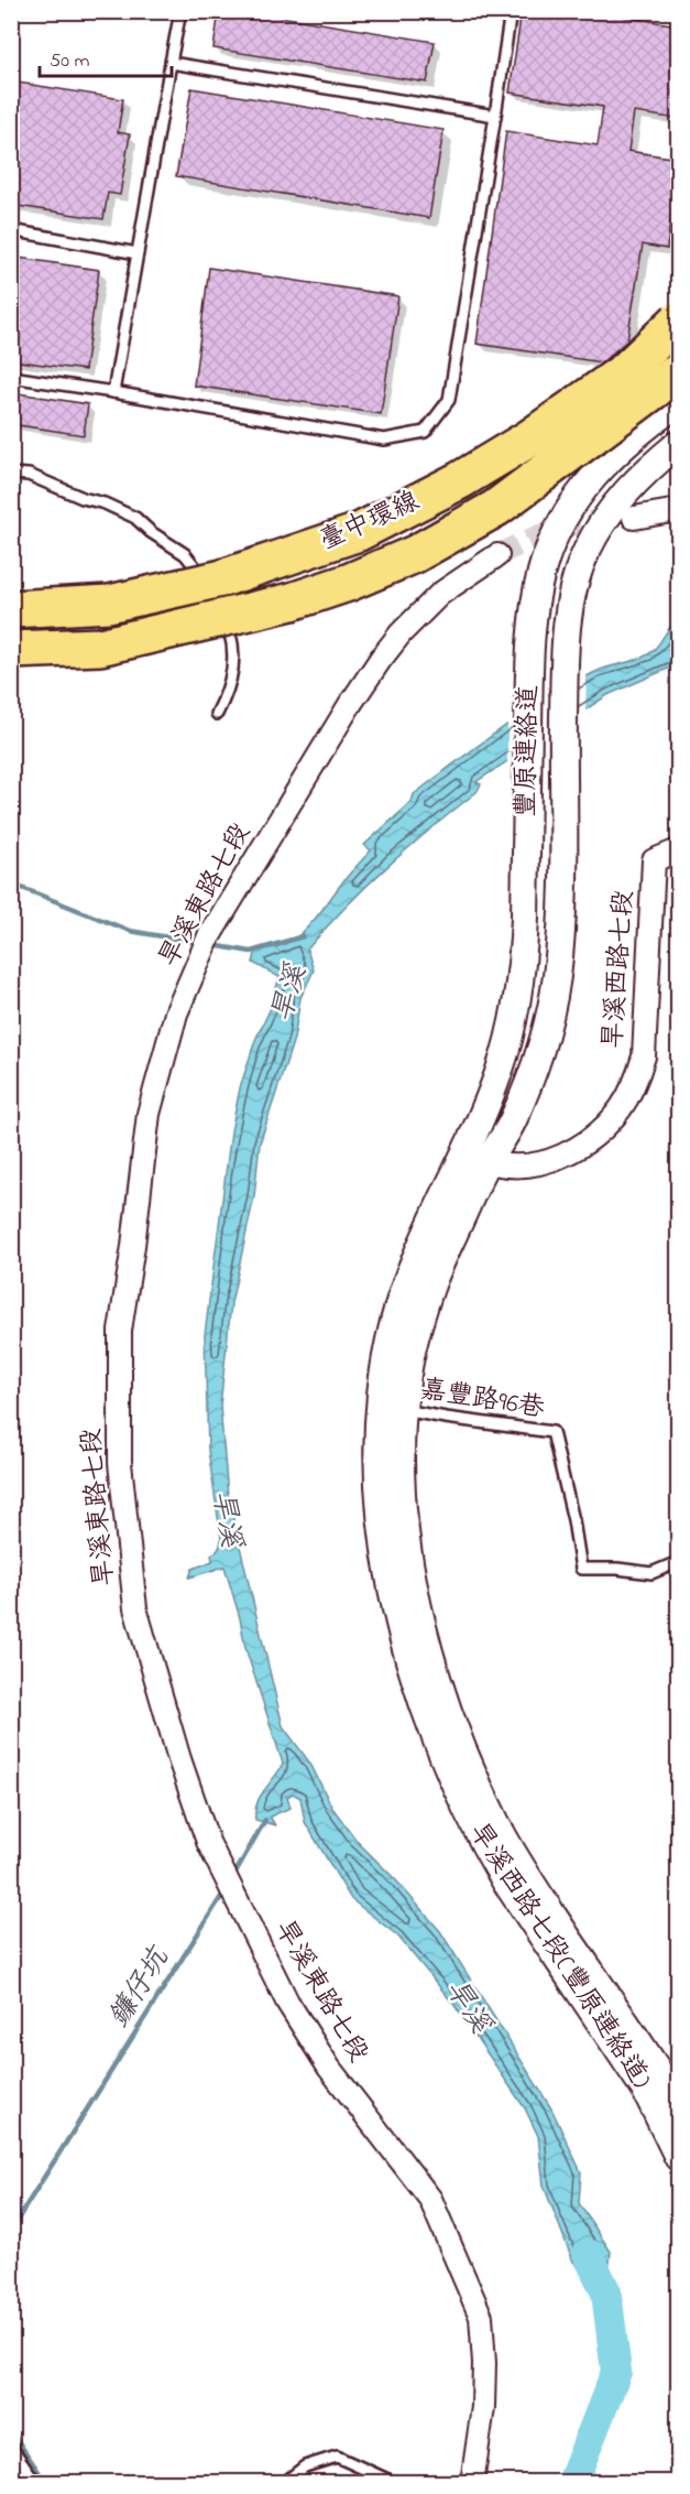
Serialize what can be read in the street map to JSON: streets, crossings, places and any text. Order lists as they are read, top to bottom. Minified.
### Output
{"streets":{"highway":["臺中環線"],"street":["豐原連絡道","旱溪東路七段","旱溪西路七段","旱溪西路七段(豐原連絡道)"],"lane":["嘉豐路96巷"]},"crossings":[["豐原連絡道","旱溪西路七段"],["豐原連絡道","旱溪西路七段(豐原連絡道)"],["旱溪西路七段","旱溪西路七段(豐原連絡道)"],["嘉豐路96巷","旱溪西路七段(豐原連絡道)"]],"water":["旱溪","鐮仔坑"],"scale_bar":"50 m"}
